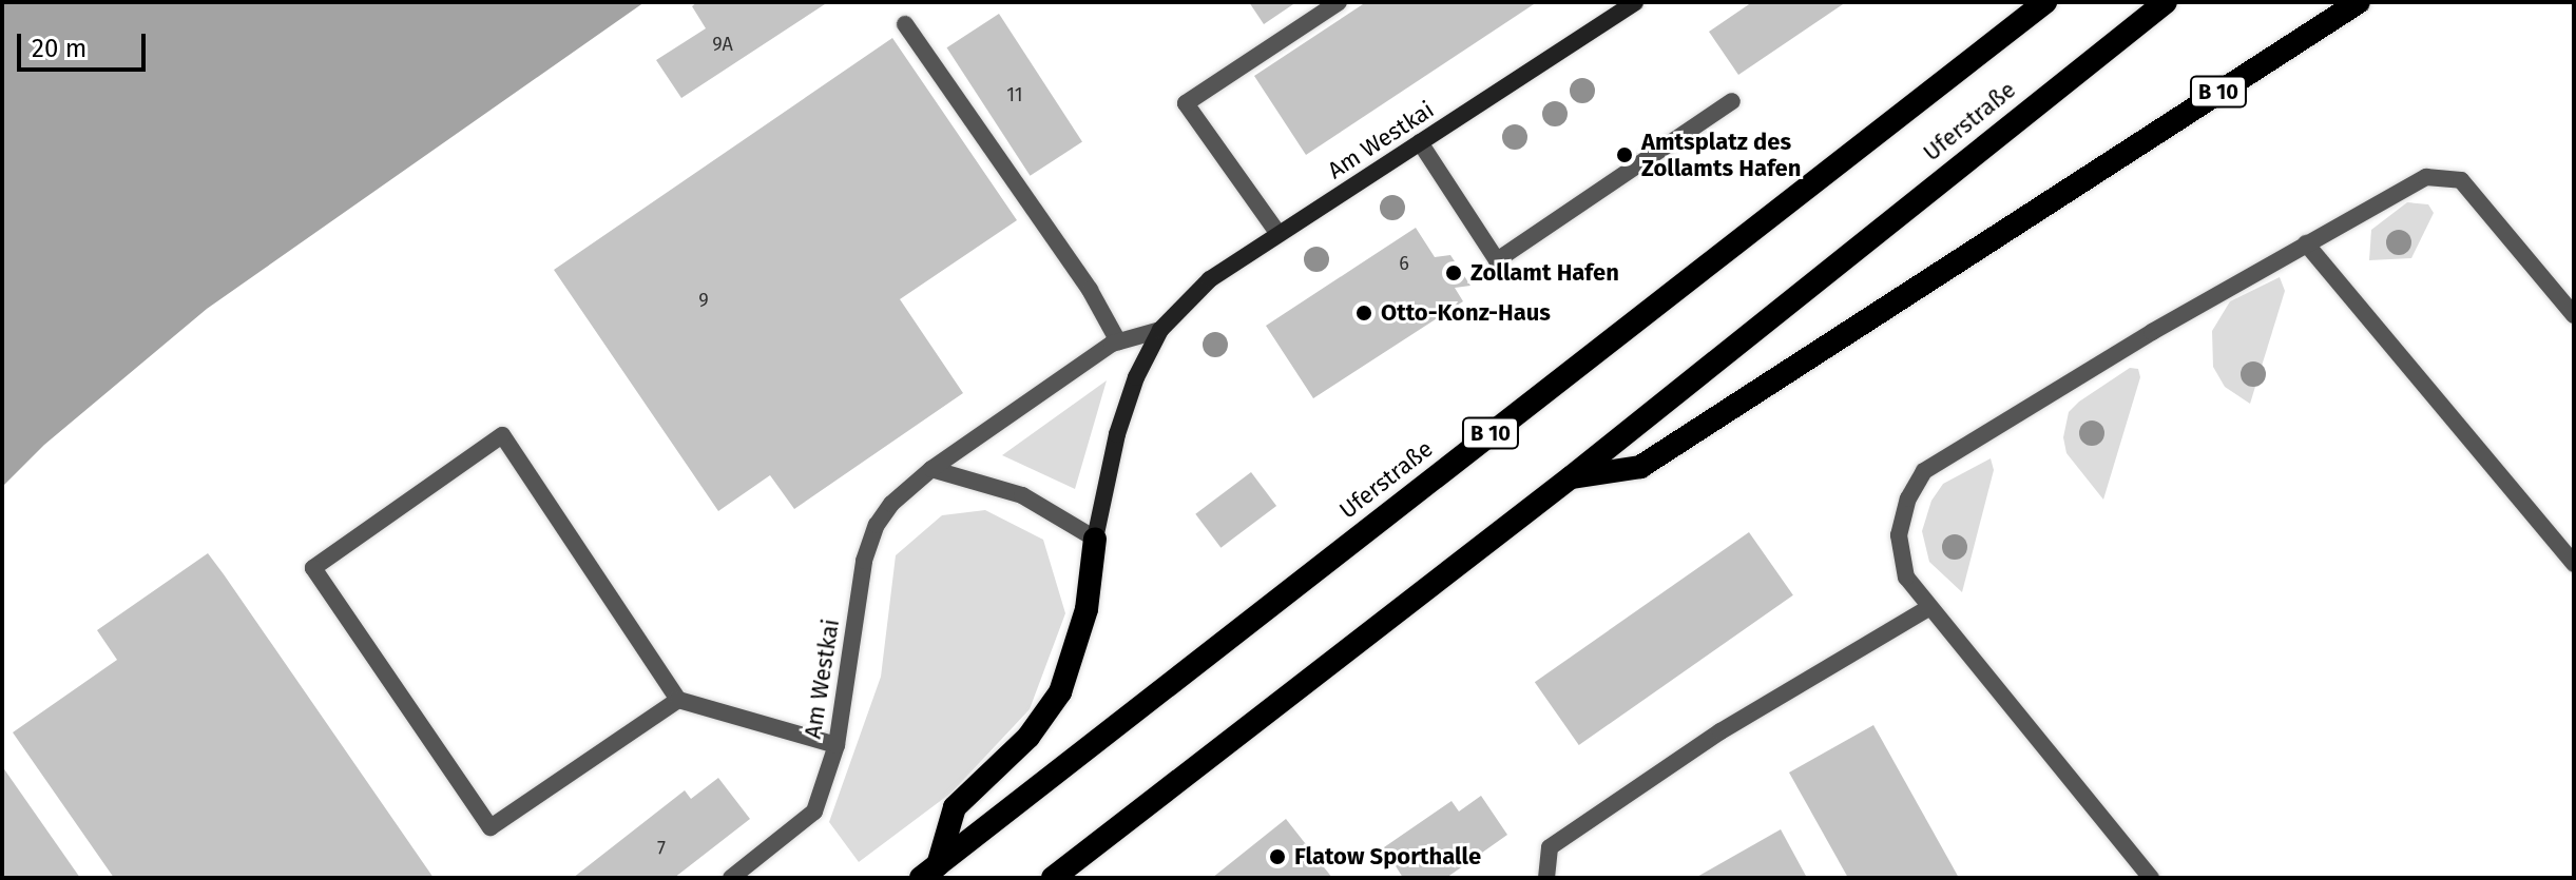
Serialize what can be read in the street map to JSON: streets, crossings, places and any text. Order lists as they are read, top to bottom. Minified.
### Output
{"streets":{"highway":["B 10","Uferstraße"],"main road":["Am Westkai"]},"crossings":[["B 10","Uferstraße"],["B 10","Am Westkai"]],"places":["Amtsplatz des Zollamts Hafen","Zollamt Hafen","Otto-Konz-Haus","Flatow Sporthalle"],"house_numbers":["9A","11","6","9","7"],"scale_bar":"20 m"}
